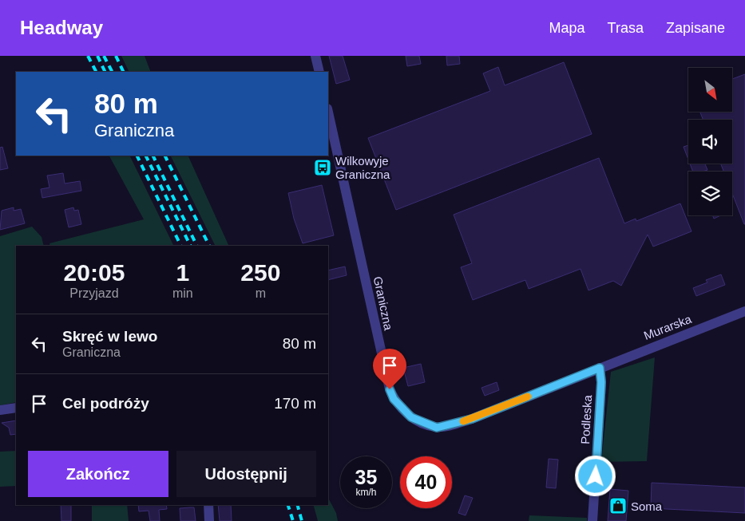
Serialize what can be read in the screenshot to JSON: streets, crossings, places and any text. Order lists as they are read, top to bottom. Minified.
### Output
{"streets":{"street":["Graniczna","Murarska","Podleska"]},"crossings":[["Graniczna","Murarska"],["Graniczna","Podleska"],["Murarska","Podleska"]],"places":{"bus stop":["Wilkowyje Graniczna"],"shop":["Soma"]},"north":"bottom right","page":{"header":"Headway","nav":["Mapa","Trasa","Zapisane"],"turn":["80 m","Graniczna"],"eta":["20:05","Przyjazd","1","min","250","m"],"list":[{"name":"Skręć w lewo","note":"Graniczna","value":"80 m"},{"name":"Cel podróży","value":"170 m"}],"buttons":["Zakończ","Udostępnij"],"speed":"35 km/h","limit":"40"}}
